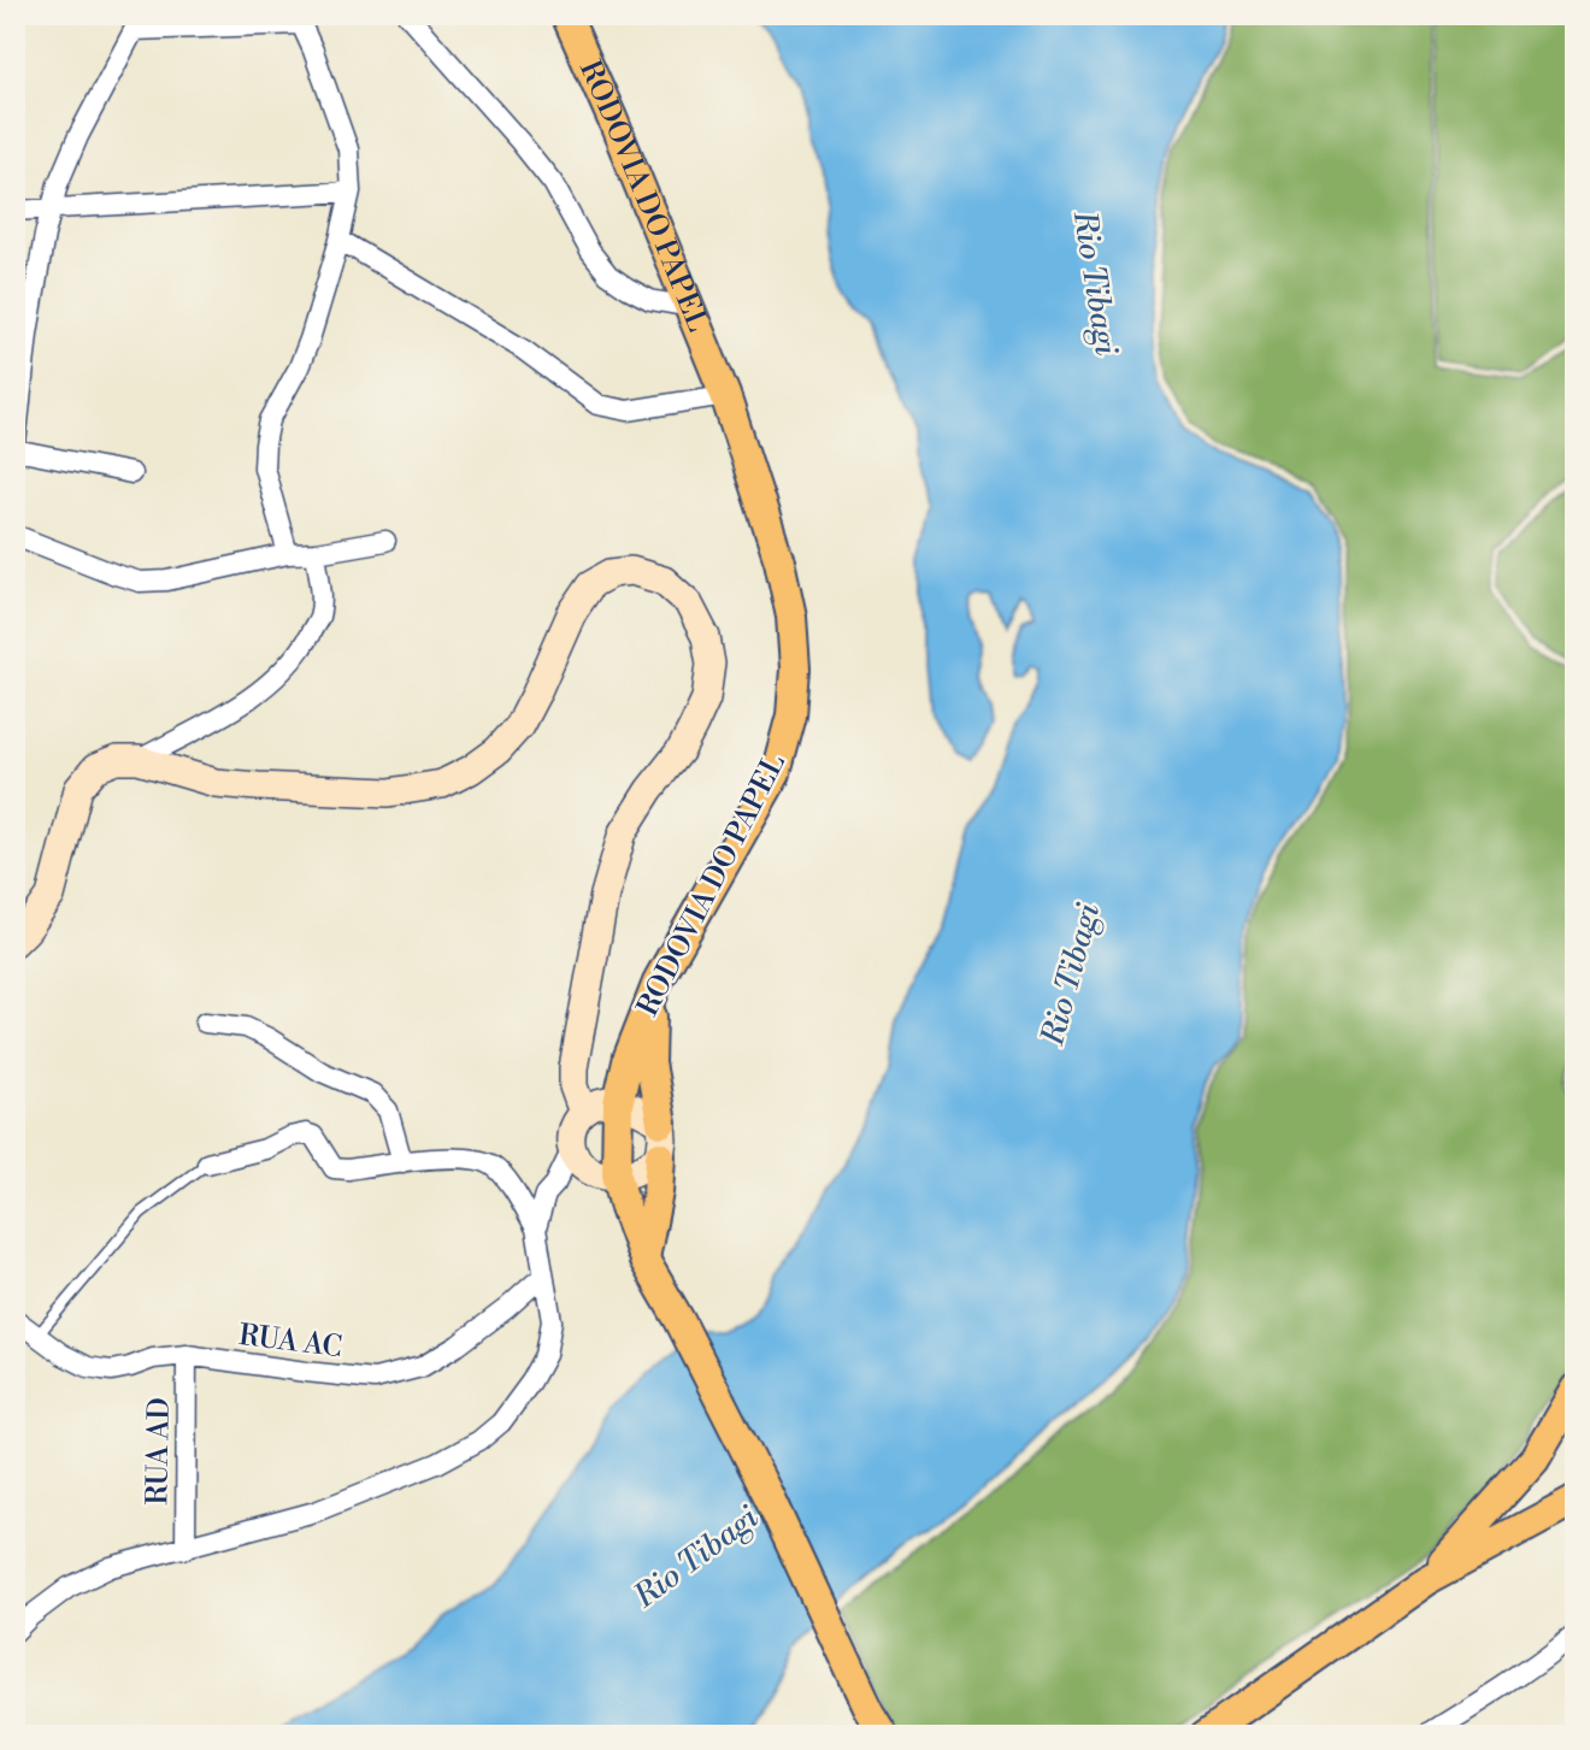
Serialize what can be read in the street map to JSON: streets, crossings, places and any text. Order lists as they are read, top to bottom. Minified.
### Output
{"streets":{"main road":["RODOVIA DO PAPEL"],"street":["RUA AC","RUA AD"]},"crossings":[["RUA AC","RUA AD"]],"water":["Rio Tibagi"]}
